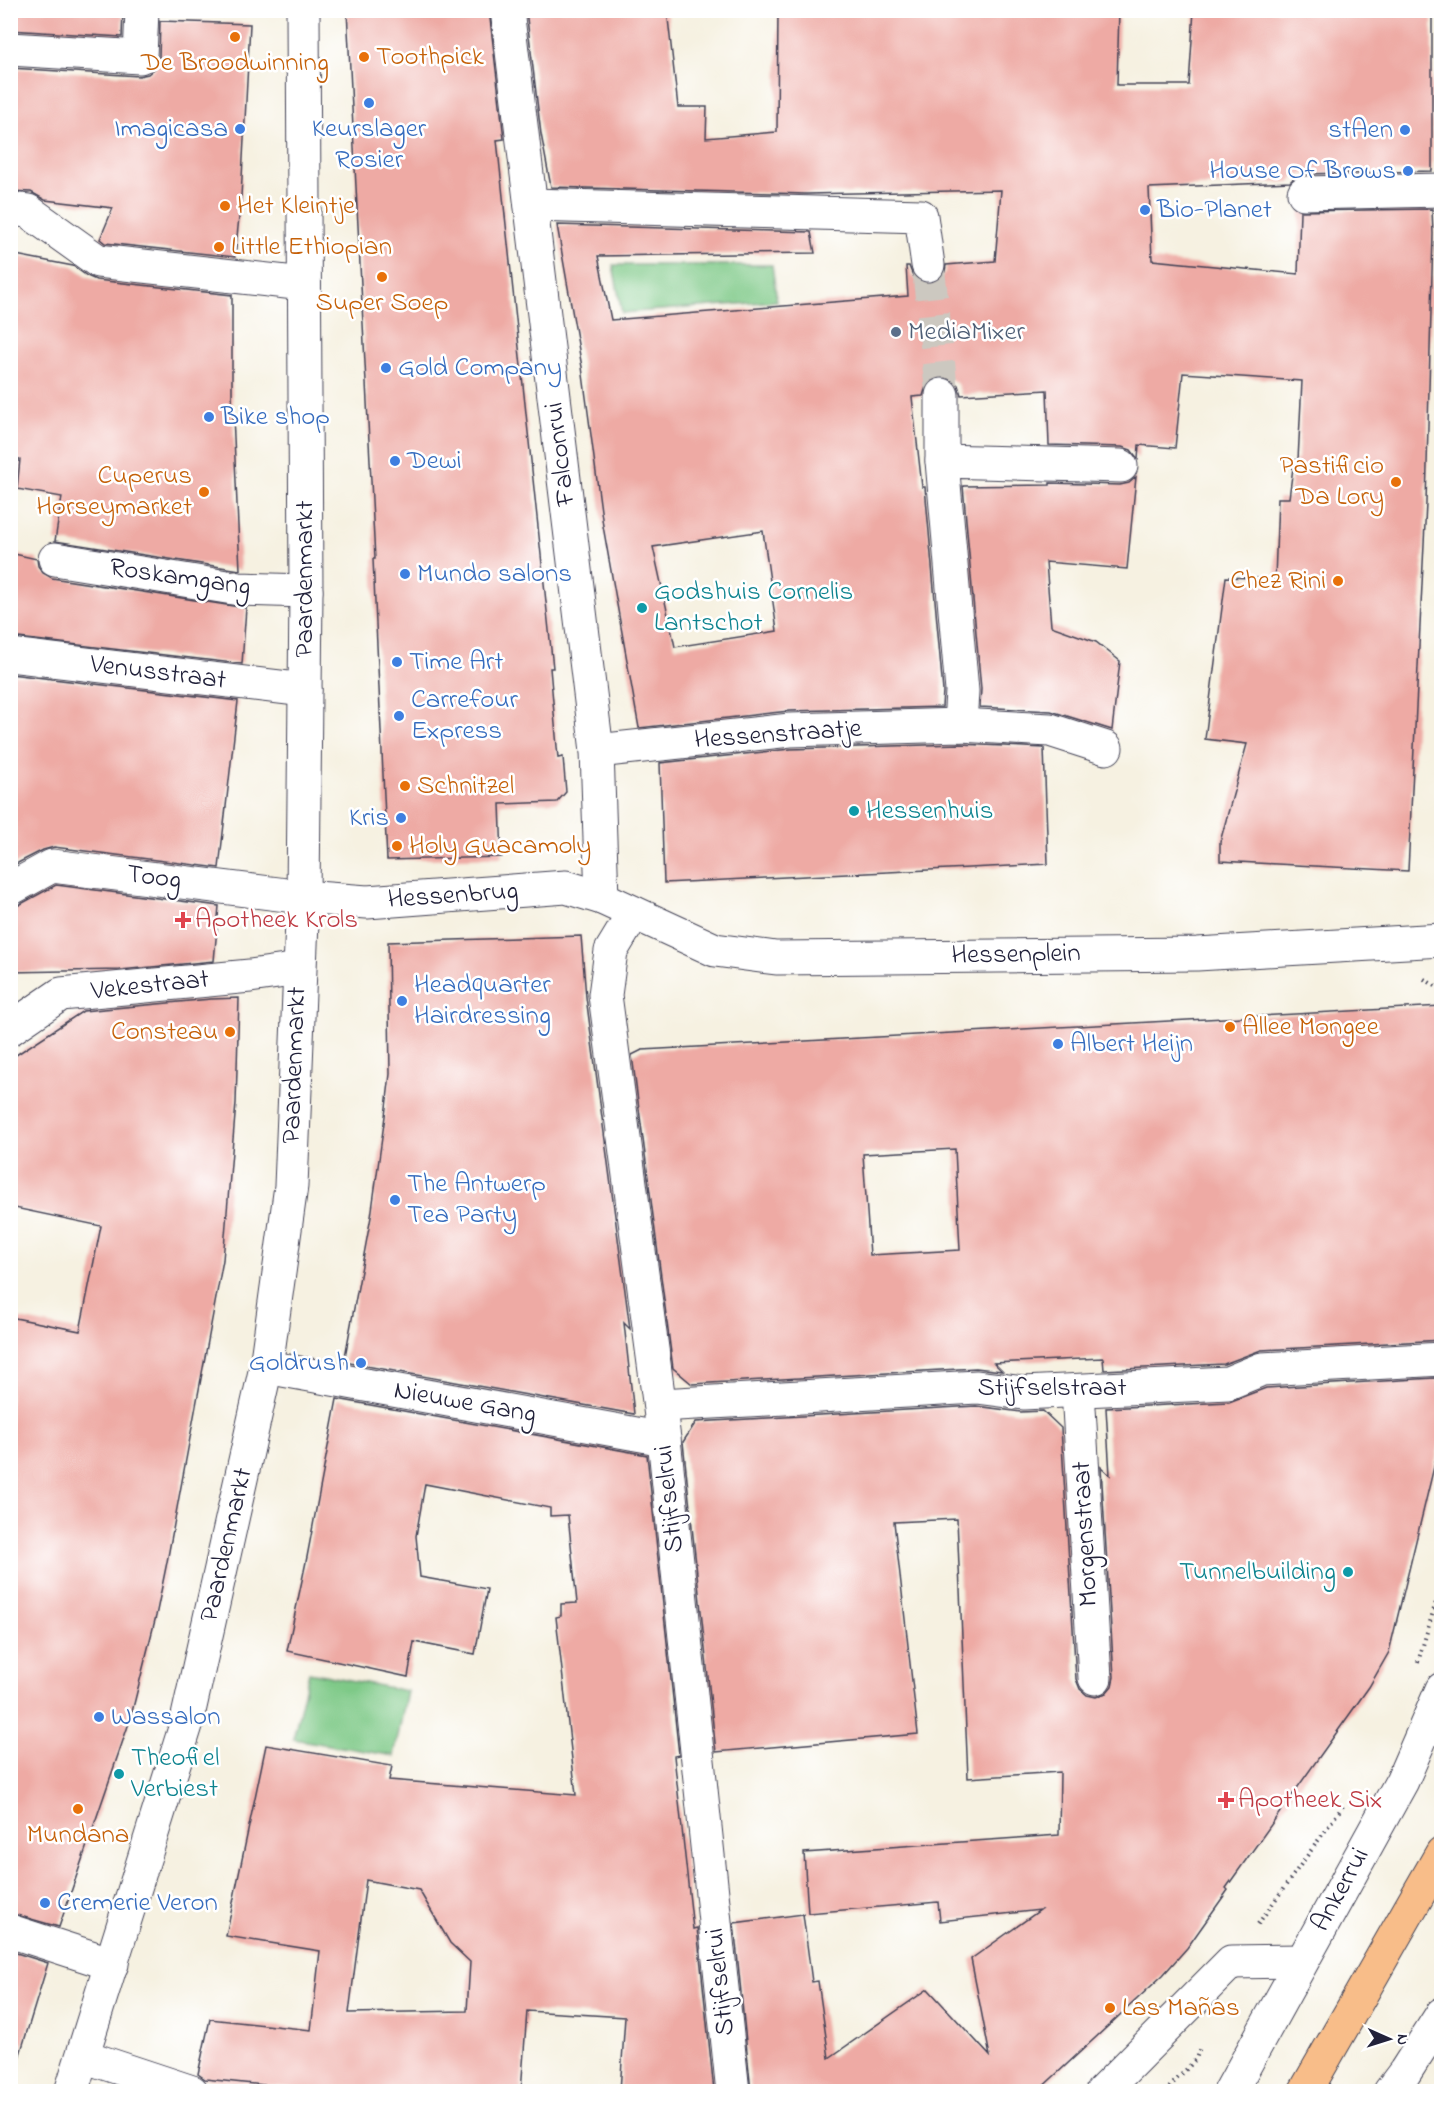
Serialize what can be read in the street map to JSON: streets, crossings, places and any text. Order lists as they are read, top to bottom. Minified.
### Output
{"streets":{"street":["Falconrui","Roskamgang","Paardenmarkt","Venusstraat","Hessenstraatje","Toog","Hessenbrug","Hessenplein","Vekestraat","Stijfselstraat","Nieuwe Gang","Stijfselrui","Morgenstraat","Ankerrui"]},"crossings":[["Falconrui","Hessenstraatje"],["Falconrui","Hessenbrug"],["Falconrui","Hessenplein"],["Roskamgang","Paardenmarkt"],["Paardenmarkt","Venusstraat"],["Paardenmarkt","Toog"],["Paardenmarkt","Hessenbrug"],["Paardenmarkt","Vekestraat"],["Paardenmarkt","Nieuwe Gang"],["Toog","Hessenbrug"],["Hessenbrug","Hessenplein"],["Hessenplein","Stijfselrui"],["Stijfselstraat","Stijfselrui"],["Stijfselstraat","Morgenstraat"],["Nieuwe Gang","Stijfselrui"]],"places":{"other":["De Broodwinning","Toothpick","Keurslager Rosier","Imagicasa","stAen","House Of Brows","Het Kleintje","Bio-Planet","Little Ethiopian","Super Soep","MediaMixer","Gold Company","Bike shop","Dewi","Pastificio Da Lory","Cuperus Horseymarket","Mundo salons","Chez Rini","Godshuis Cornelis Lantschot","Time Art","Carrefour Express","Schnitzel","Hessenhuis","Kris","Holy Guacamoly","Headquarter Hairdressing","Allee Mongee","Consteau","Albert Heijn","The Antwerp Tea Party","Goldrush","Tunnelbuilding","Wassalon","Theofiel Verbiest","Mundana","Cremerie Veron","Las Mañas"],"health":["Apotheek Krols","Apotheek Six"]},"north":"right"}
